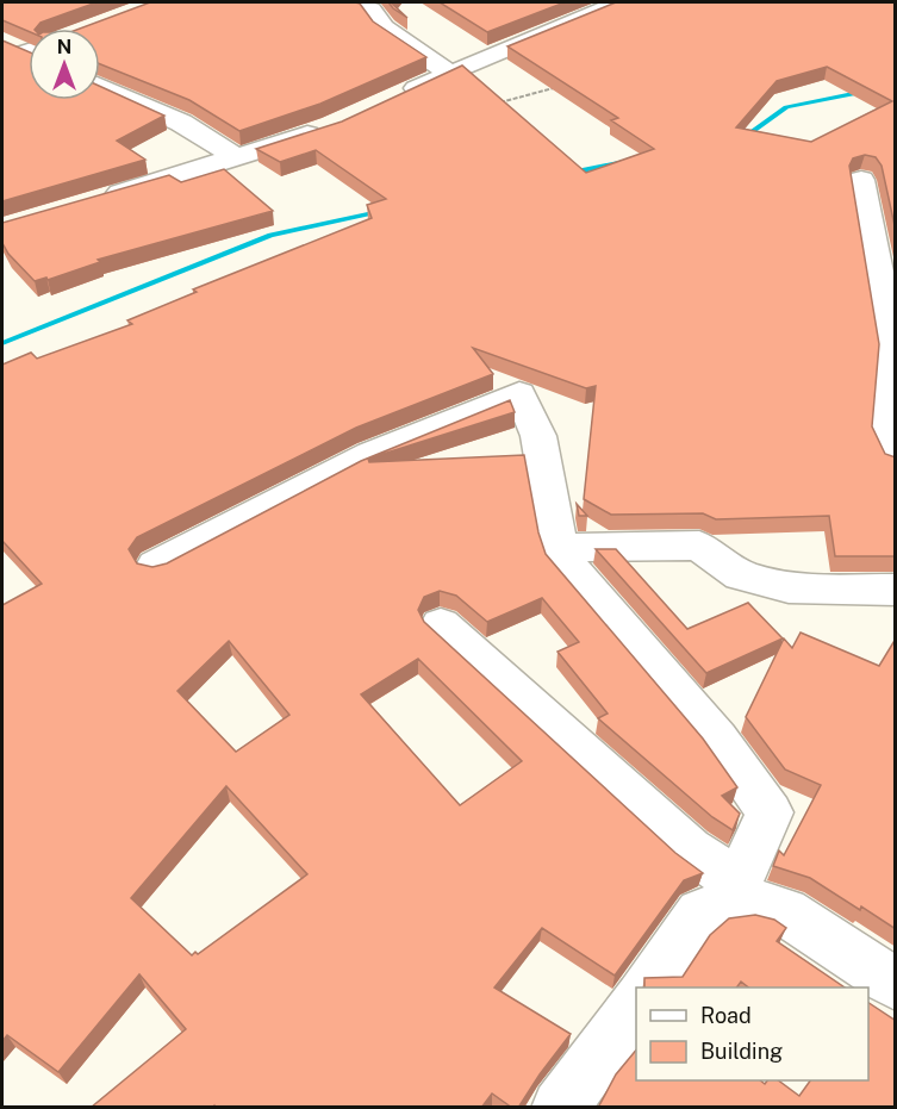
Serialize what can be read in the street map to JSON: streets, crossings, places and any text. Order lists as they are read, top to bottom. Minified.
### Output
{"legend":["Road","Building"],"north":"top"}
